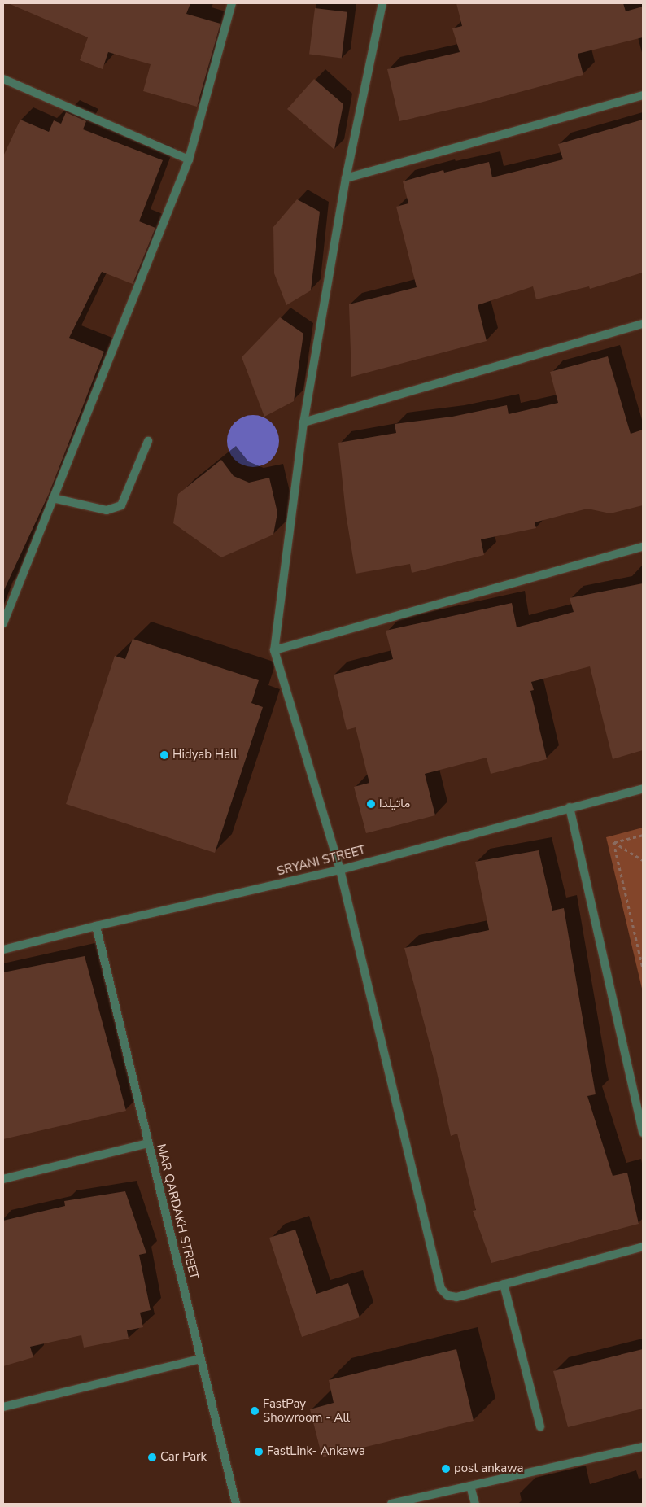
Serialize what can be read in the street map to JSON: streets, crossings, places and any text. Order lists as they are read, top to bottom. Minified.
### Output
{"streets":{"street":["SRYANI STREET","MAR QARDAKH STREET"]},"crossings":[["SRYANI STREET","MAR QARDAKH STREET"]],"places":["Hidyab Hall","ماتیلدا","FastPay Showroom - All","FastLink- Ankawa","Car Park","post ankawa"]}
